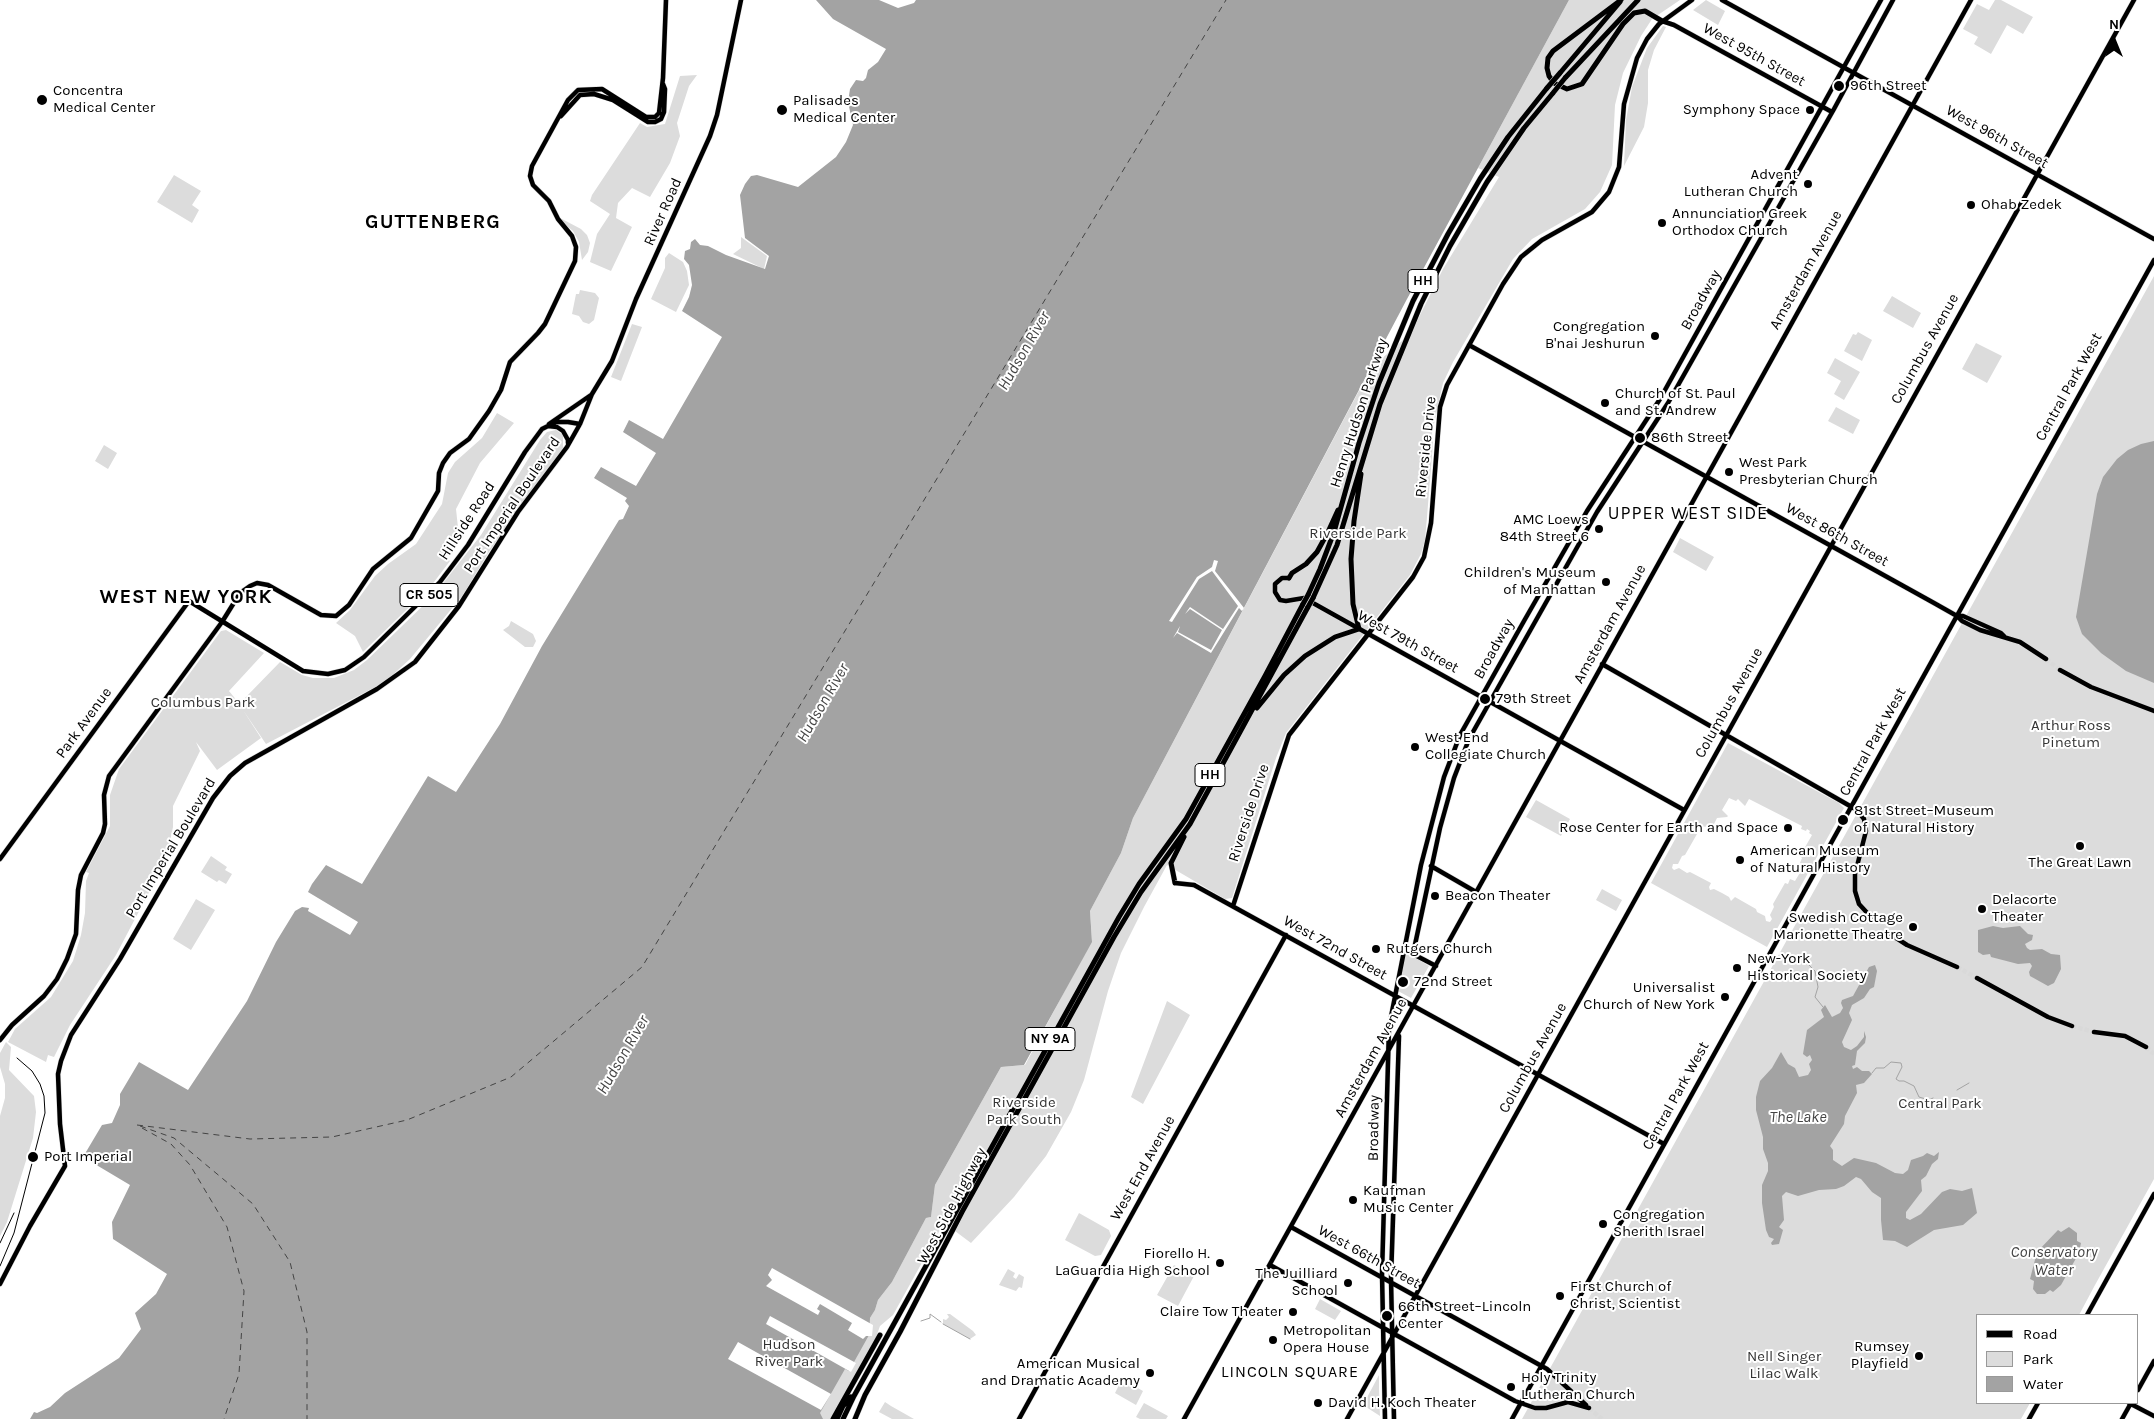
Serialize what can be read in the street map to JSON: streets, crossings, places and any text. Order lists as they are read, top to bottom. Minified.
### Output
{"streets":{"highway":["HH","Henry Hudson Parkway","NY 9A","West Side Highway"],"main road":["West 95th Street","West 96th Street","River Road","Amsterdam Avenue","Broadway","Columbus Avenue","Central Park West","Riverside Drive","Port Imperial Boulevard","Hillside Road","West 86th Street","CR 505","West 79th Street","Park Avenue","West 72nd Street","West End Avenue","West 66th Street"]},"crossings":[["West 95th Street","Broadway"],["West 95th Street","Riverside Drive"],["West 96th Street","Amsterdam Avenue"],["West 96th Street","Broadway"],["West 96th Street","Columbus Avenue"],["River Road","Port Imperial Boulevard"],["River Road","CR 505"],["Amsterdam Avenue","Broadway"],["Amsterdam Avenue","West 86th Street"],["Amsterdam Avenue","West 79th Street"],["Amsterdam Avenue","West 72nd Street"],["Amsterdam Avenue","West 66th Street"],["Broadway","Columbus Avenue"],["Broadway","West 86th Street"],["Broadway","West 79th Street"],["Broadway","West 72nd Street"],["Broadway","West 66th Street"],["Columbus Avenue","West 86th Street"],["Columbus Avenue","West 79th Street"],["Columbus Avenue","West 72nd Street"],["Columbus Avenue","West 66th Street"],["Central Park West","West 86th Street"],["Central Park West","West 72nd Street"],["Central Park West","West 66th Street"],["Henry Hudson Parkway","West 79th Street"],["Henry Hudson Parkway","West Side Highway"],["Riverside Drive","West 86th Street"],["Riverside Drive","West 79th Street"],["Riverside Drive","West 72nd Street"],["Hillside Road","CR 505"],["Hillside Road","Park Avenue"],["West 72nd Street","West End Avenue"]],"districts":["GUTTENBERG","UPPER WEST SIDE","WEST NEW YORK","LINCOLN SQUARE"],"water":["Hudson River","The Lake","Conservatory Water"],"parks":["Riverside Park","Columbus Park","Arthur Ross Pinetum","Riverside Park South","Central Park","Hudson River Park","Nell Singer Lilac Walk"],"places":["96th Street","Concentra Medical Center","Palisades Medical Center","Symphony Space","Advent Lutheran Church","Ohab Zedek","Annunciation Greek Orthodox Church","Congregation B'nai Jeshurun","Church of St. Paul and St. Andrew","86th Street","West Park Presbyterian Church","AMC Loews 84th Street 6","Children's Museum of Manhattan","79th Street","West End Collegiate Church","81st Street–Museum of Natural History","Rose Center for Earth and Space","The Great Lawn","American Museum of Natural History","Beacon Theater","Delacorte Theater","Swedish Cottage Marionette Theatre","Rutgers Church","New-York Historical Society","72nd Street","Universalist Church of New York","Port Imperial","Kaufman Music Center","Congregation Sherith Israel","Fiorello H. LaGuardia High School","The Juilliard School","First Church of Christ, Scientist","Claire Tow Theater","66th Street–Lincoln Center","Metropolitan Opera House","Rumsey Playfield","American Musical and Dramatic Academy","Holy Trinity Lutheran Church","David H. Koch Theater"],"legend":["Road","Park","Water"],"north":"top"}
